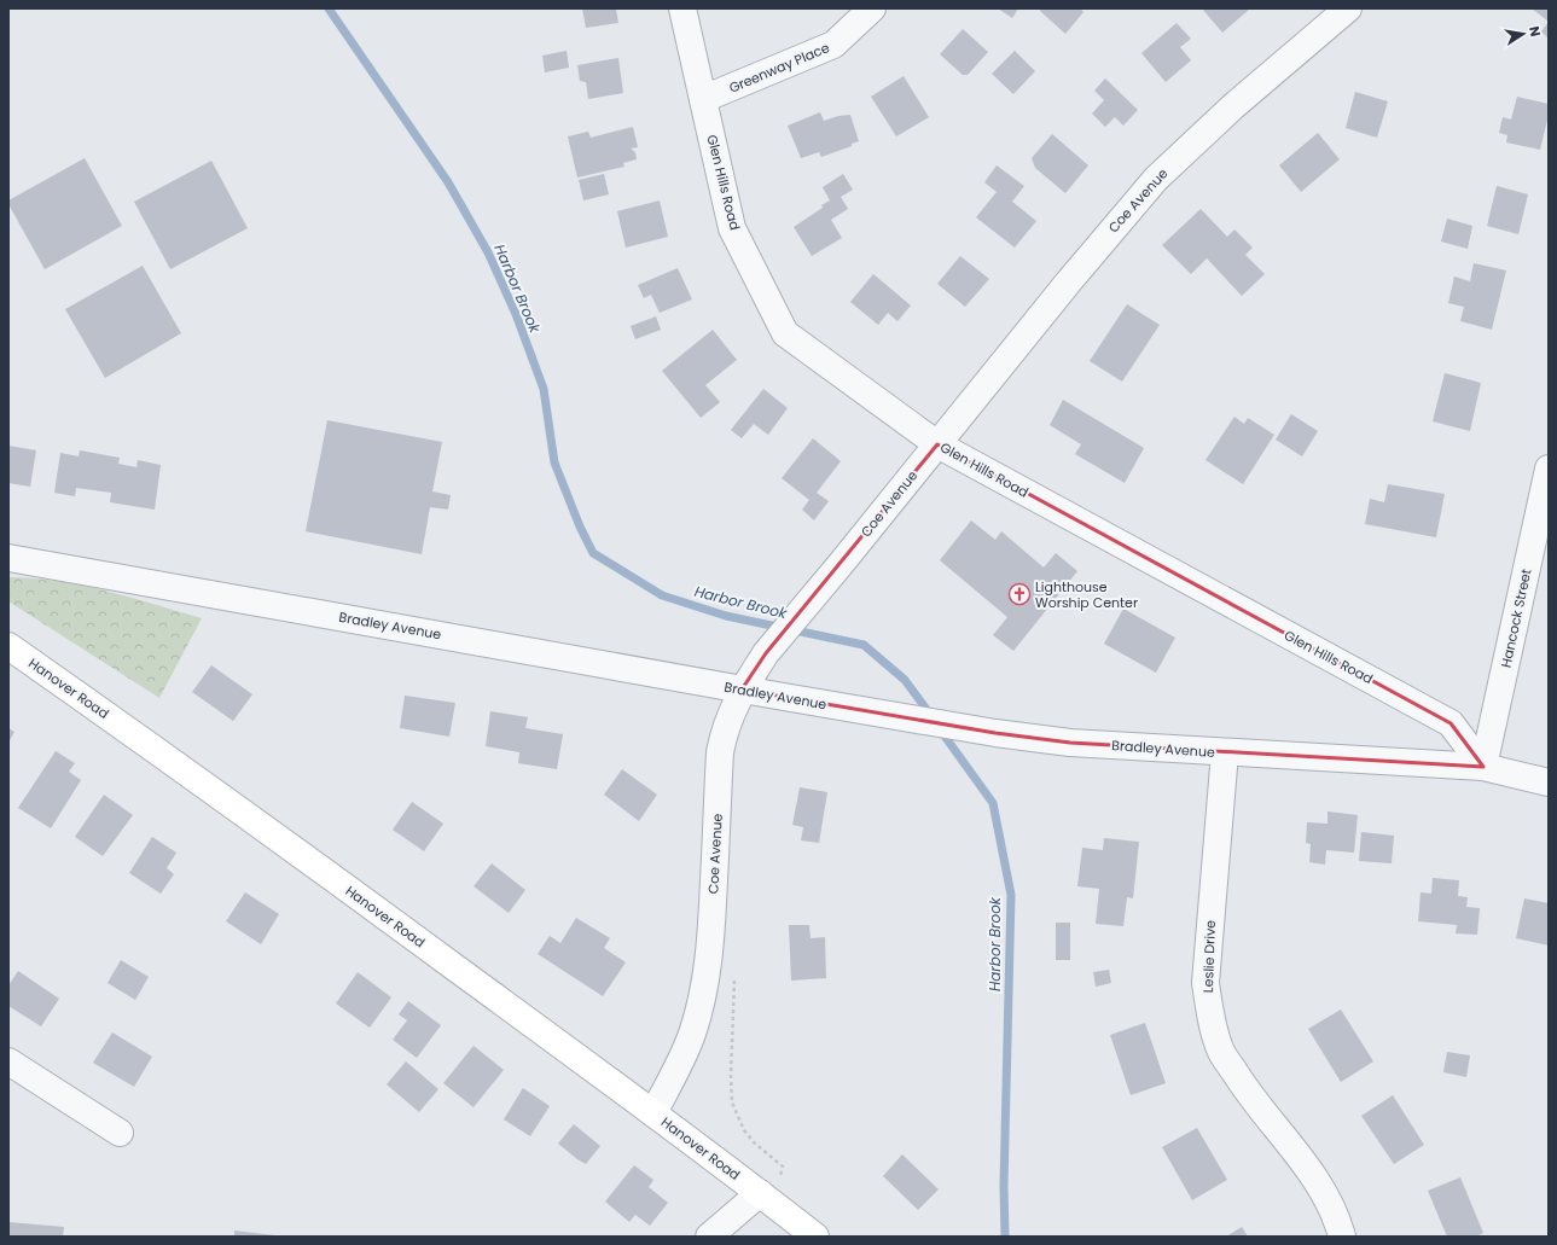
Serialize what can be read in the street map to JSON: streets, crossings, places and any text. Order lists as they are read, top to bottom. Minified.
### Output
{"streets":{"main road":["Hanover Road"],"street":["Greenway Place","Glen Hills Road","Coe Avenue","Hancock Street","Bradley Avenue","Leslie Drive"]},"crossings":[["Greenway Place","Glen Hills Road"],["Glen Hills Road","Coe Avenue"],["Glen Hills Road","Hancock Street"],["Glen Hills Road","Bradley Avenue"],["Coe Avenue","Bradley Avenue"],["Coe Avenue","Hanover Road"],["Hancock Street","Bradley Avenue"],["Bradley Avenue","Leslie Drive"]],"water":["Harbor Brook"],"places":{"church":["Lighthouse Worship Center"]},"north":"right"}
